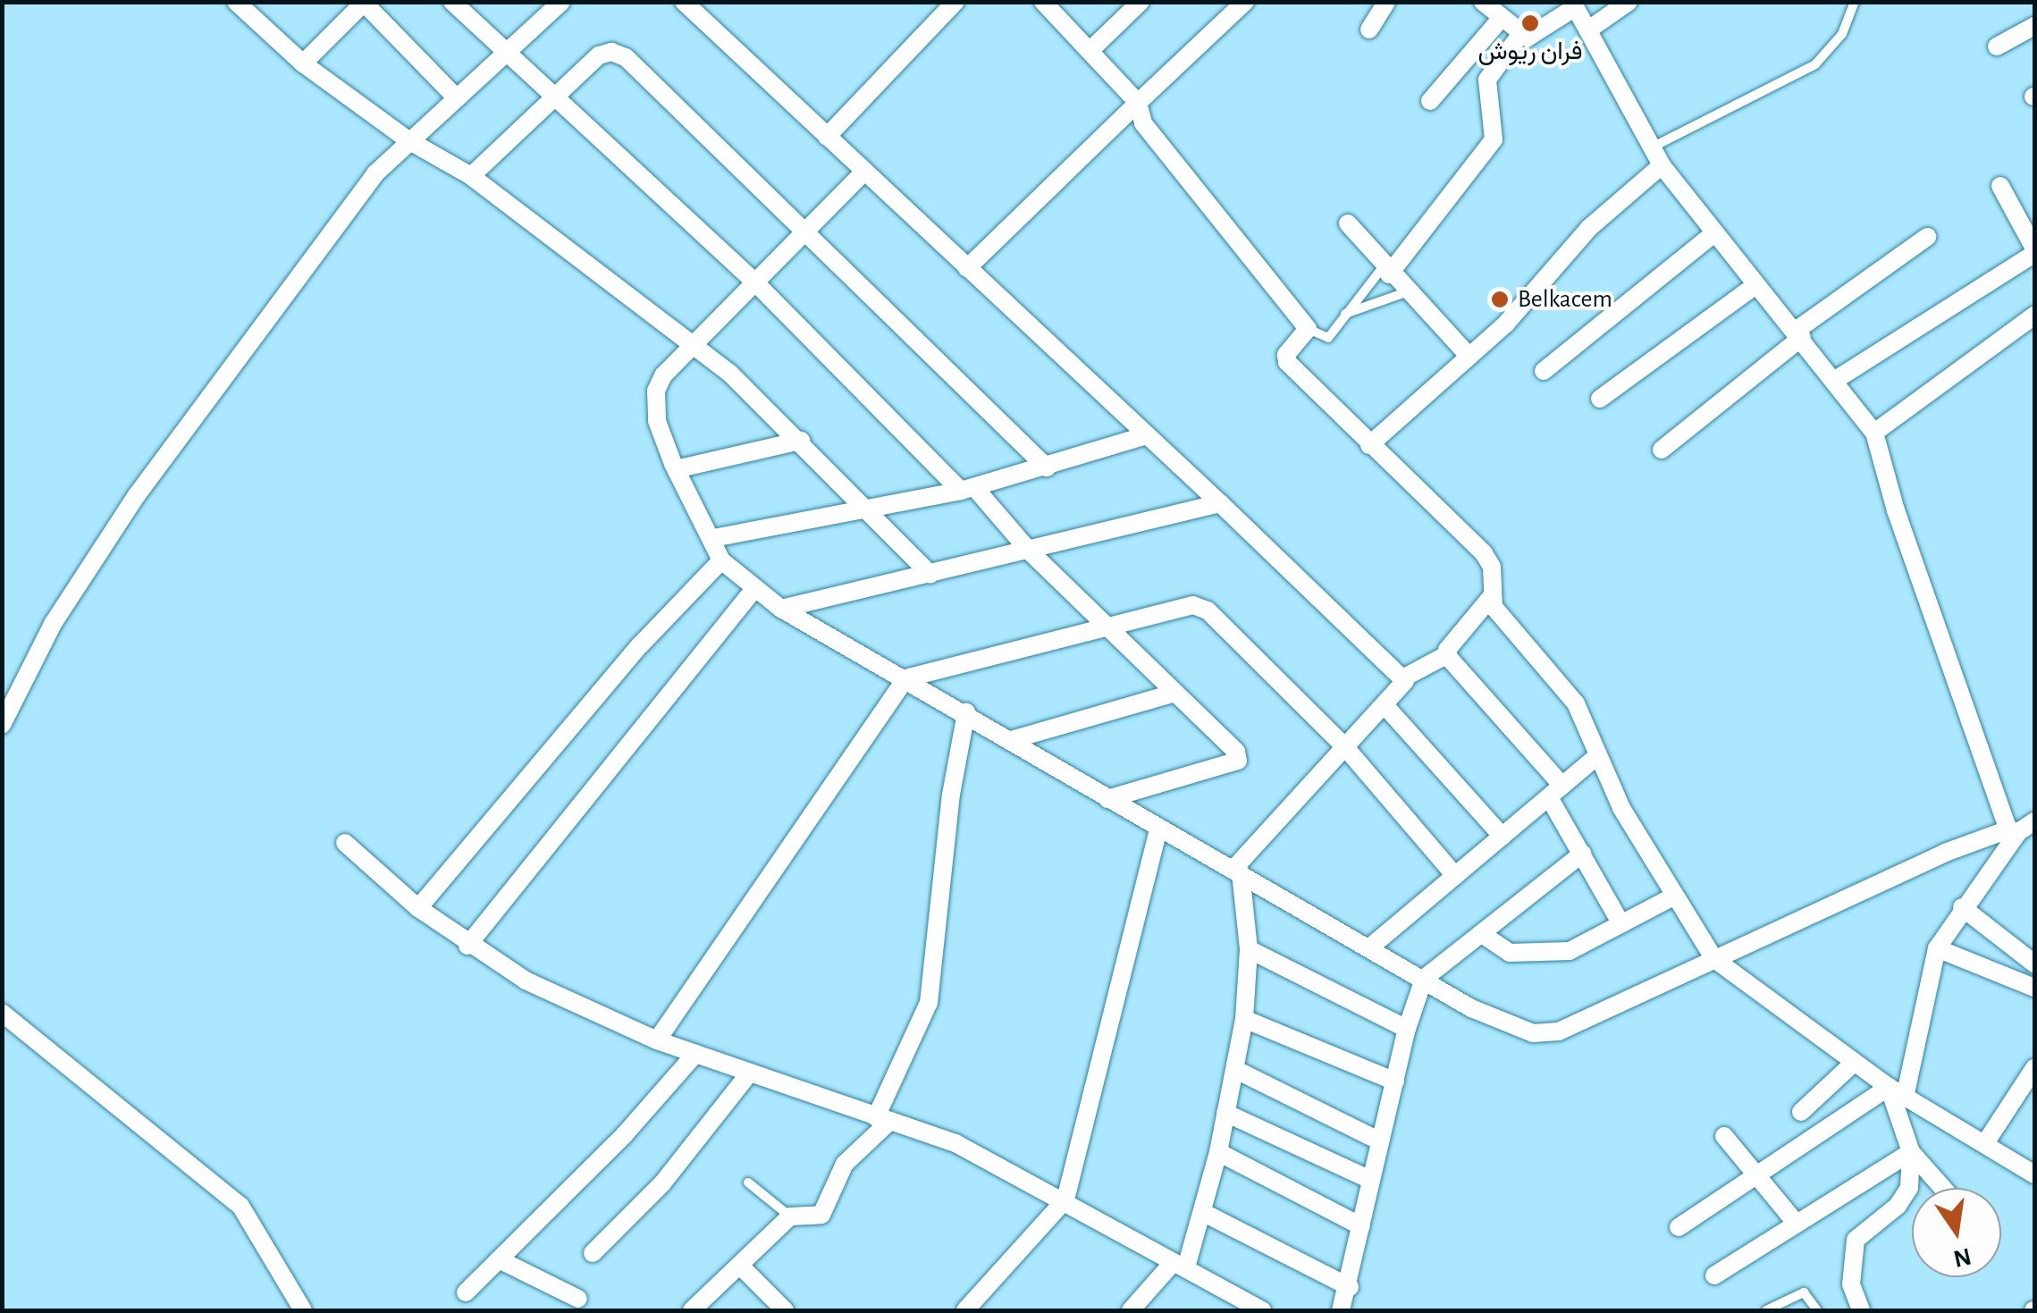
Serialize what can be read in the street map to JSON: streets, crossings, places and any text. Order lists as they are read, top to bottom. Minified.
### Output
{"places":["فران ريوش","Belkacem"],"north":"bottom"}
